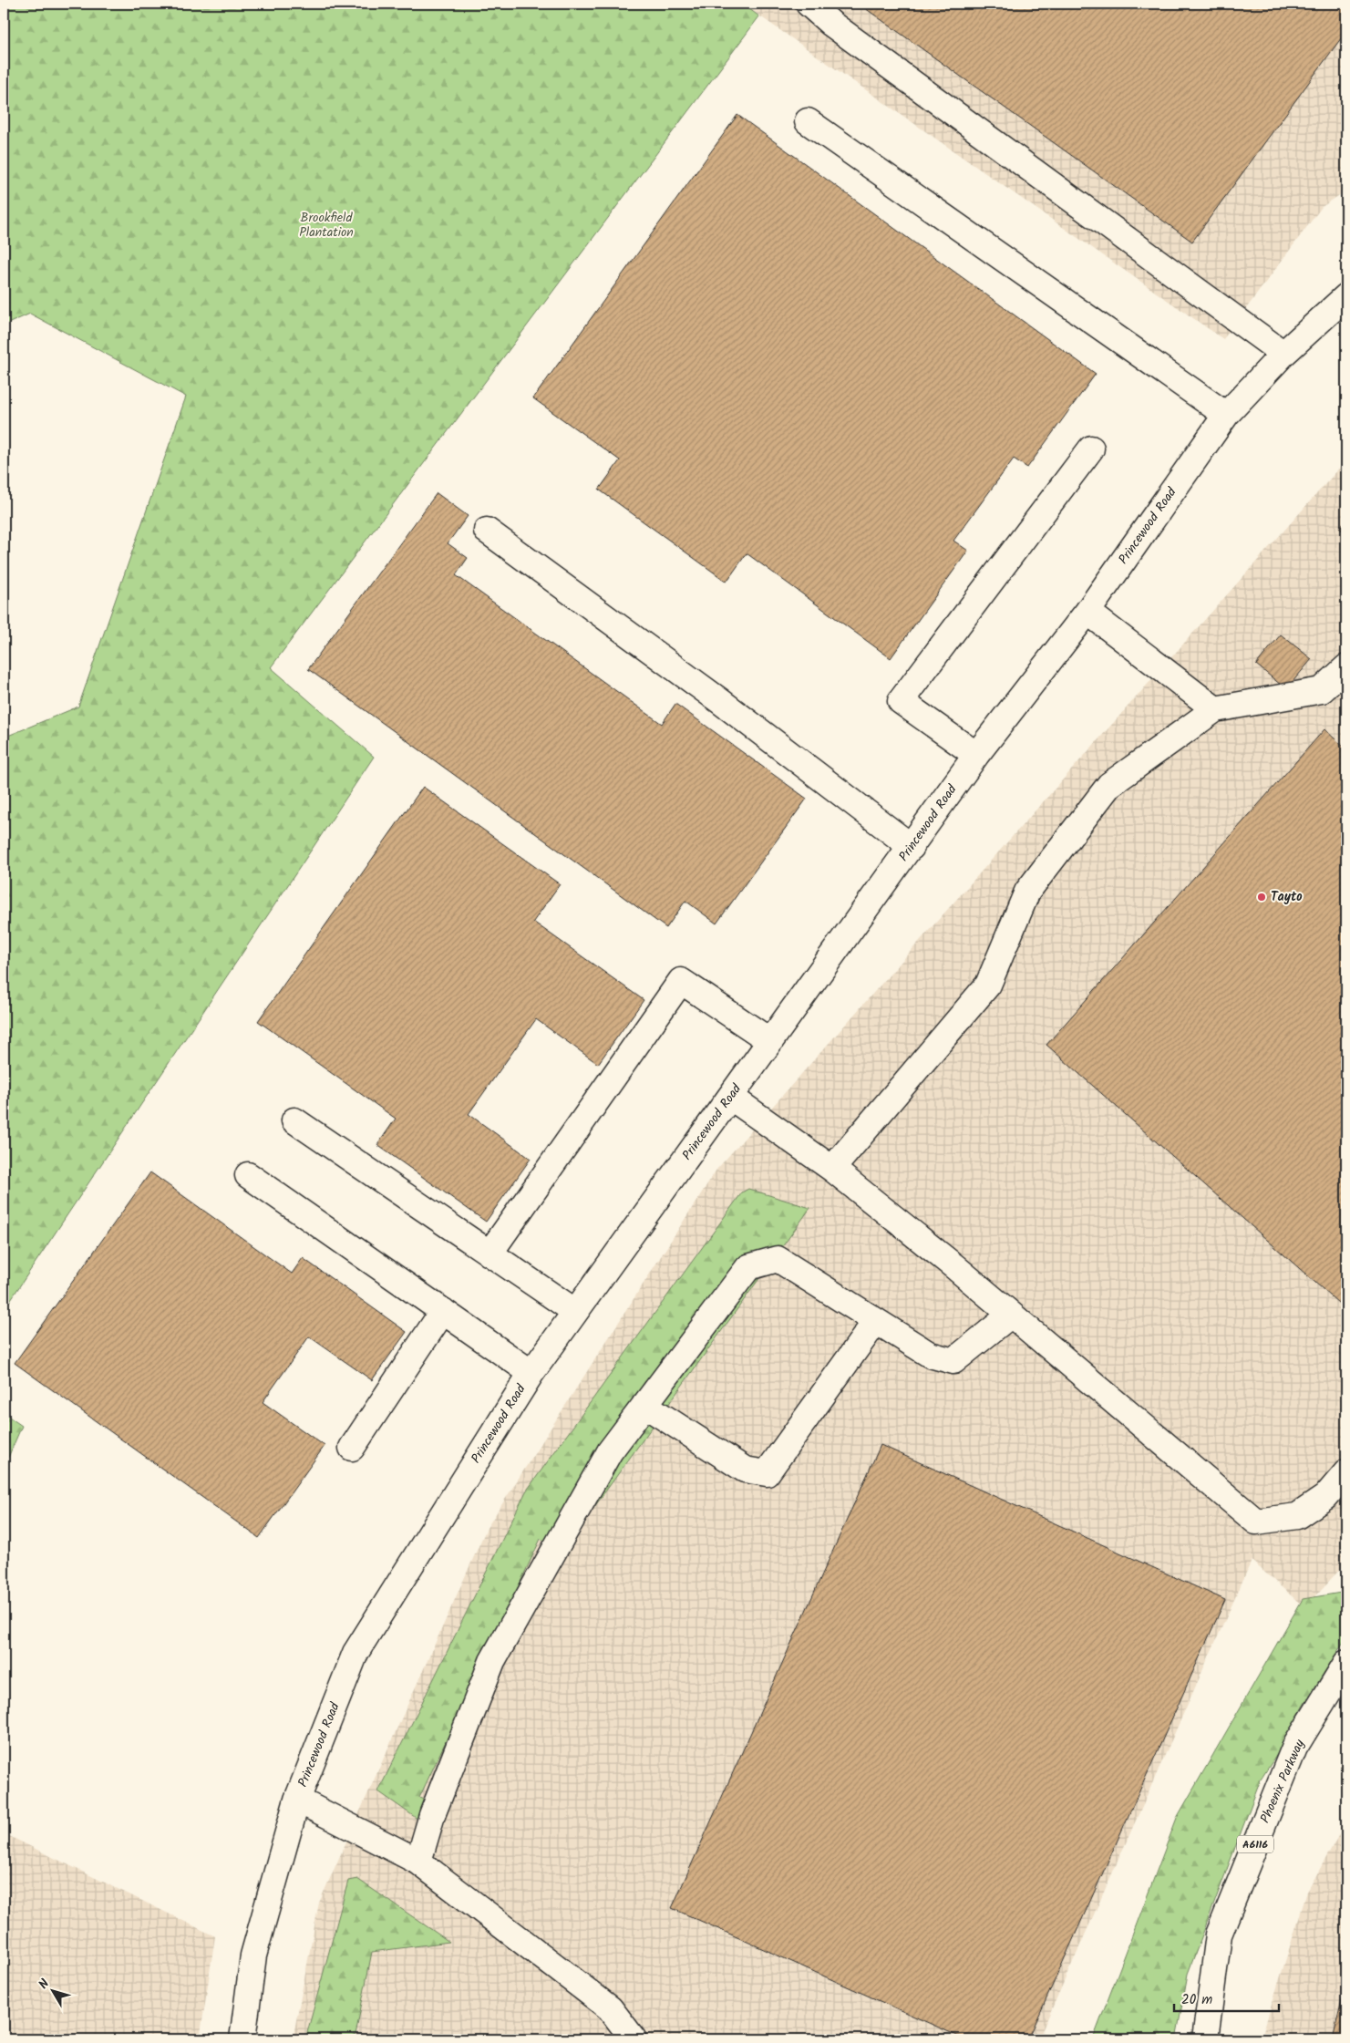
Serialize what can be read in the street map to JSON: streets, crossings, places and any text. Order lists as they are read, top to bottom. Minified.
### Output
{"streets":{"street":["Princewood Road","Phoenix Parkway","A6116"]},"parks":["Brookfield Plantation"],"places":["Tayto"],"scale_bar":"20 m","north":"top left"}
